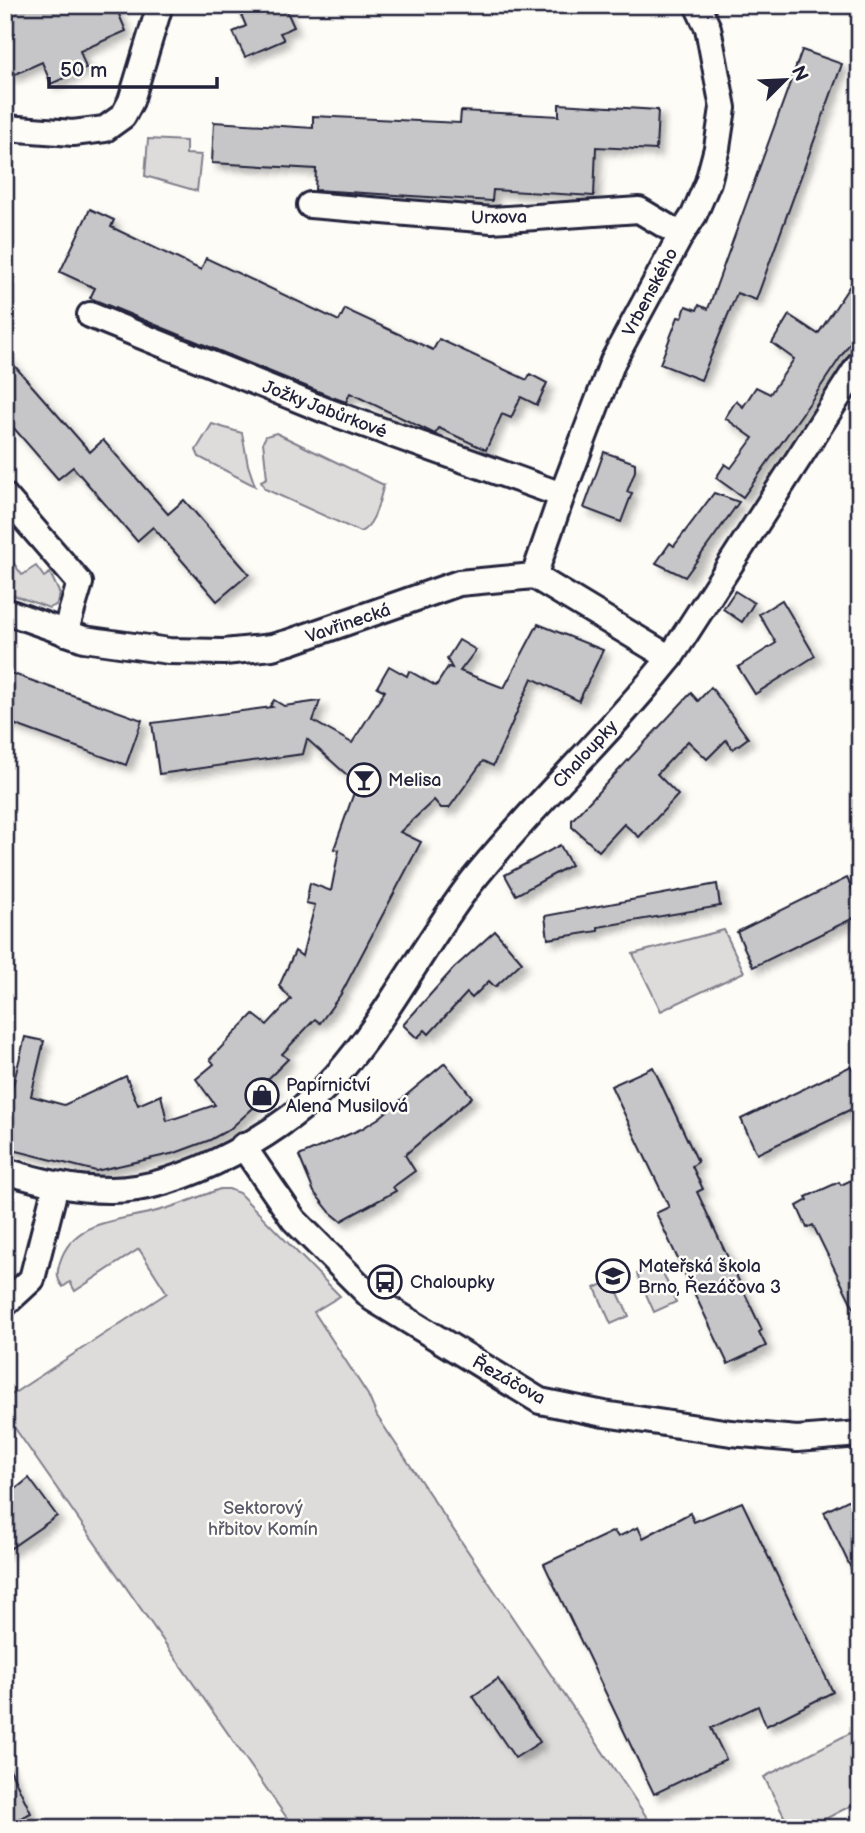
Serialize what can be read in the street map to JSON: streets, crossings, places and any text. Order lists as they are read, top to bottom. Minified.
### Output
{"streets":{"street":["Urxova","Vrbenského","Jožky Jabůrkové","Vavřinecká","Chaloupky","Řezáčova"]},"crossings":[["Urxova","Vrbenského"],["Vrbenského","Jožky Jabůrkové"],["Vrbenského","Vavřinecká"],["Chaloupky","Řezáčova"]],"parks":["Sektorový hřbitov Komín"],"places":{"bar":["Melisa"],"shop":["Papírnictví Alena Musilová"],"school or university":["Mateřská škola Brno, Řezáčova 3"],"bus stop":["Chaloupky"]},"scale_bar":"50 m","north":"top right"}
